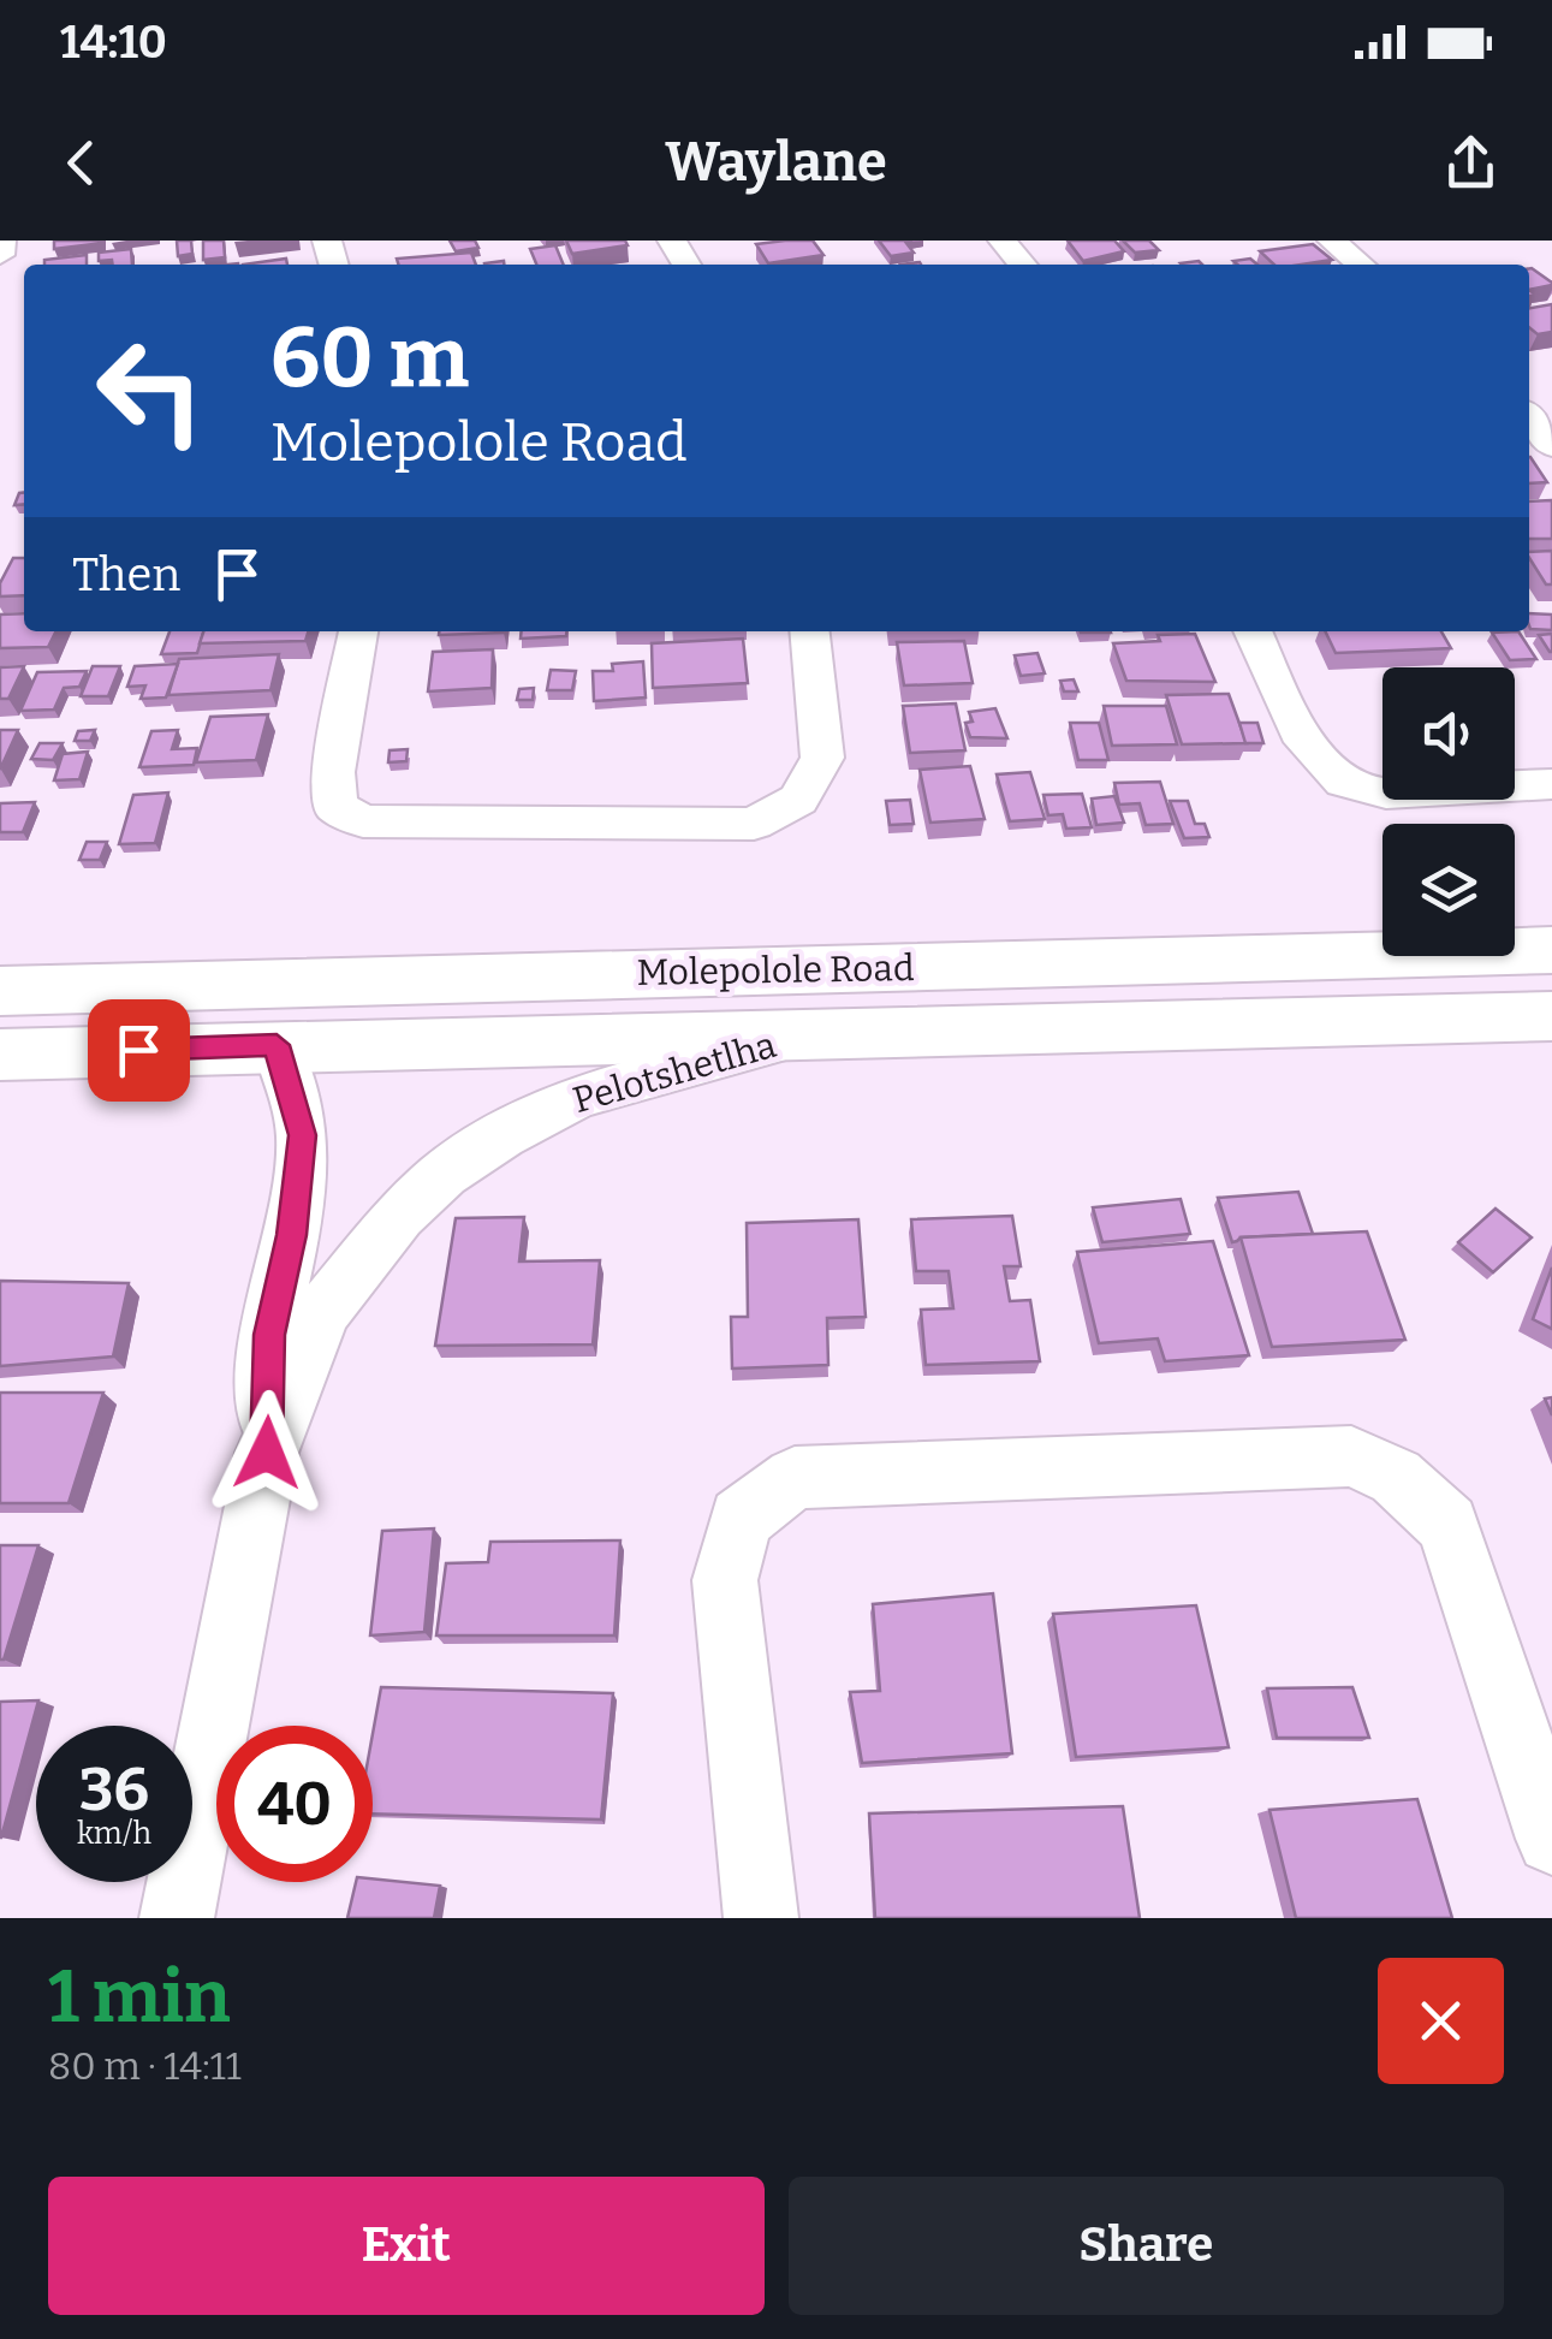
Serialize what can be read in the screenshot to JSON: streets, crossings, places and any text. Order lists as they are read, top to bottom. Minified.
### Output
{"streets":{"main road":["Molepolole Road"],"street":["Pelotshetlha"]},"crossings":[["Molepolole Road","Pelotshetlha"]],"page":{"status":"14:10","header":"Waylane","turn":["60 m","Molepolole Road"],"then":"Then","speed":"36 km/h","limit":"40","heading":["1 min","80 m · 14:11"],"buttons":["Exit","Share"]}}
